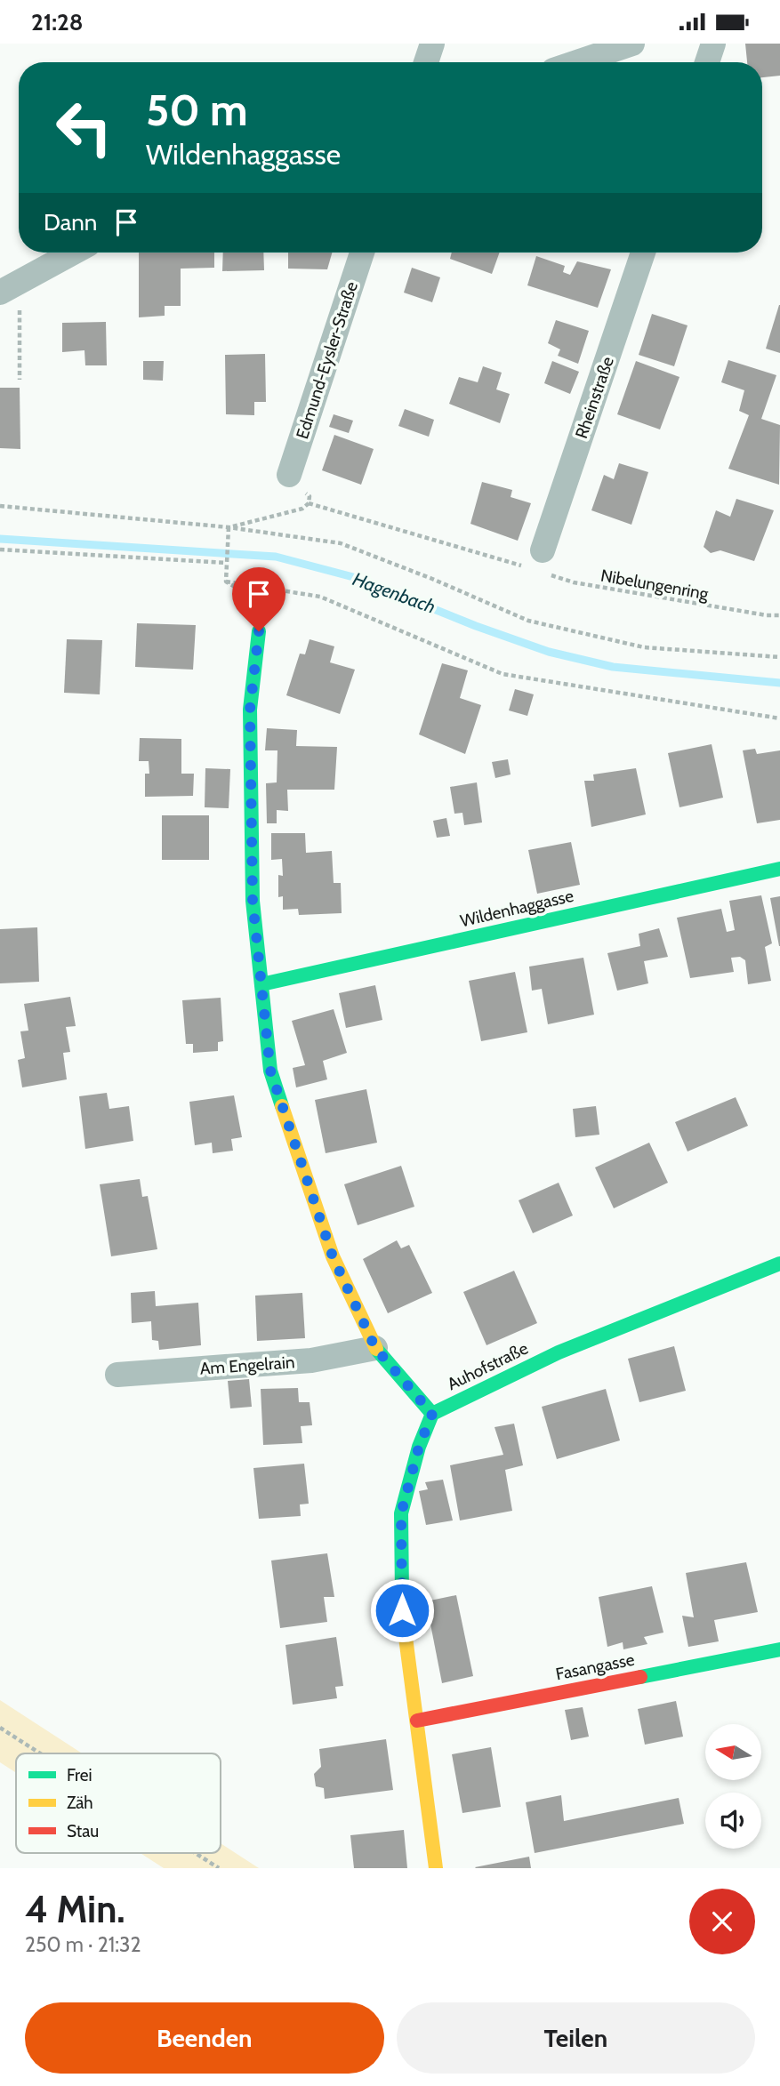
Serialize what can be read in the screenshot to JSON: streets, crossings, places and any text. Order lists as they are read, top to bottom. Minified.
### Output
{"streets":{"street":["Edmund-Eysler-Straße","Rheinstraße","Wildenhaggasse","Am Engelrain","Auhofstraße","Fasangasse"],"path":["Nibelungenring"]},"crossings":[["Rheinstraße","Nibelungenring"]],"water":["Hagenbach"],"legend":["Frei","Zäh","Stau"],"north":"left","page":{"status":"21:28","turn":["50 m","Wildenhaggasse"],"then":"Dann","heading":["4 Min.","250 m · 21:32"],"buttons":["Beenden","Teilen"]}}
